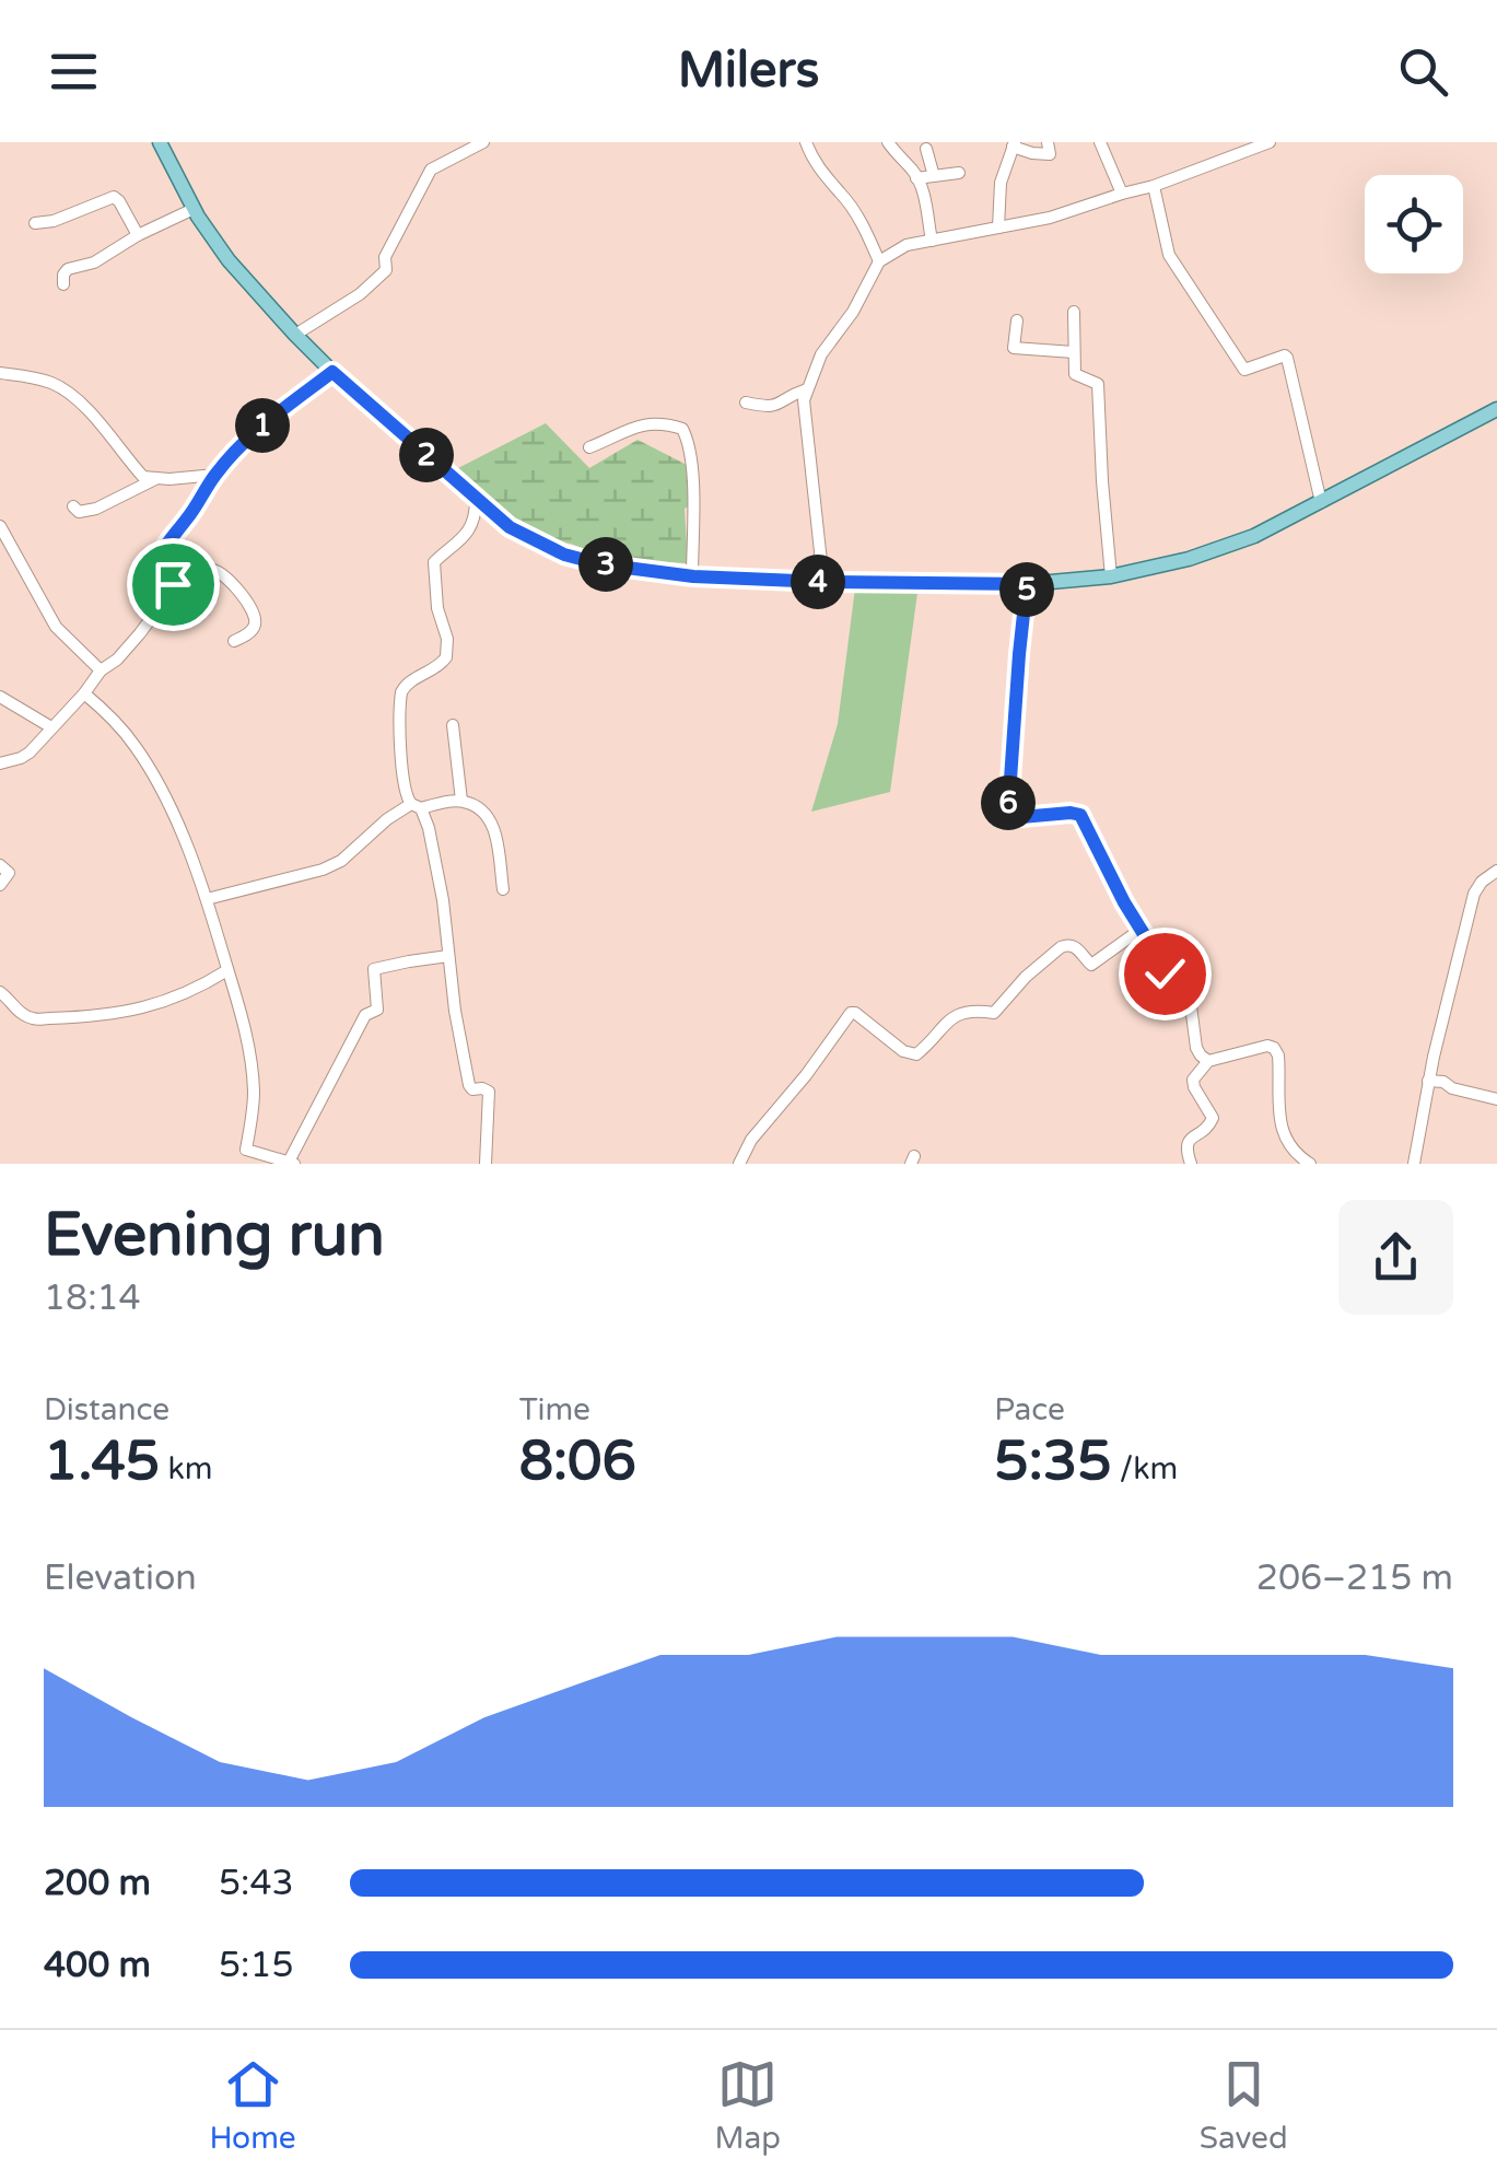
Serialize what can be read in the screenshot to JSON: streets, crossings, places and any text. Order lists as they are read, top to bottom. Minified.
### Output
{"page":{"header":"Milers","pins":["1","2","3","4","5","6"],"heading":["Evening run","18:14"],"stats":[["Distance","1.45 km"],["Time","8:06"],["Pace","5:35 /km"]],"chart":["Elevation","206–215 m"],"list":[{"name":"200 m","note":"5:43"},{"name":"400 m","note":"5:15"}],"tabs":["Home","Map","Saved"]}}
